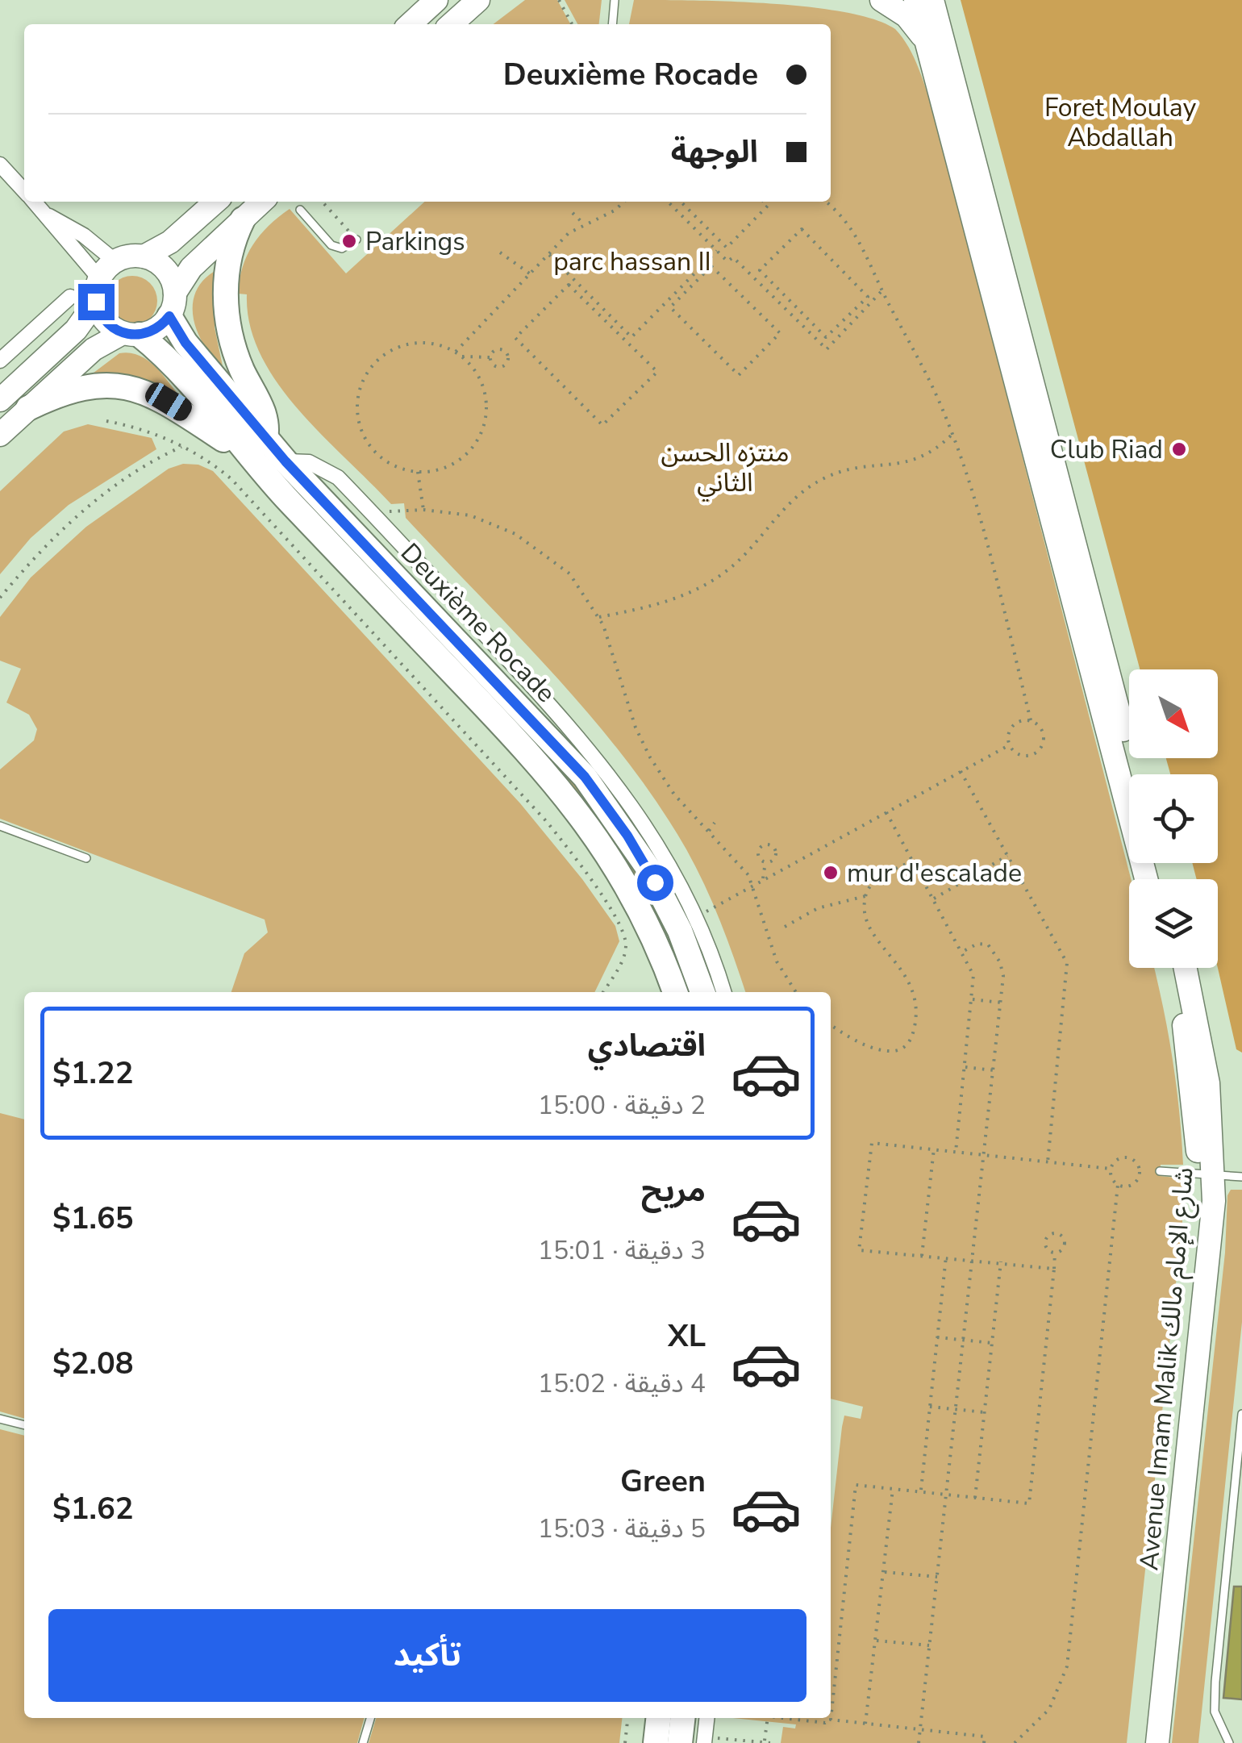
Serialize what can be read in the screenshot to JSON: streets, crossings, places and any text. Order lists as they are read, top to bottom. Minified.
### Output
{"streets":{"highway":["Deuxième Rocade"],"main road":["Avenue Imam Malik شارع الإمام مالك"]},"parks":["Foret Moulay Abdallah","parc hassan II","منتزه الحسن الثاني"],"places":["Parkings","Club Riad","mur d'escalade"],"north":"bottom right","page":{"banner":["Deuxième Rocade","الوجهة"],"list":[{"name":"اقتصادي","note":"2 دقيقة · 15:00","value":"$1.22"},{"name":"مريح","note":"3 دقيقة · 15:01","value":"$1.65"},{"name":"XL","note":"4 دقيقة · 15:02","value":"$2.08"},{"name":"Green","note":"5 دقيقة · 15:03","value":"$1.62"}],"buttons":"تأكيد"}}
